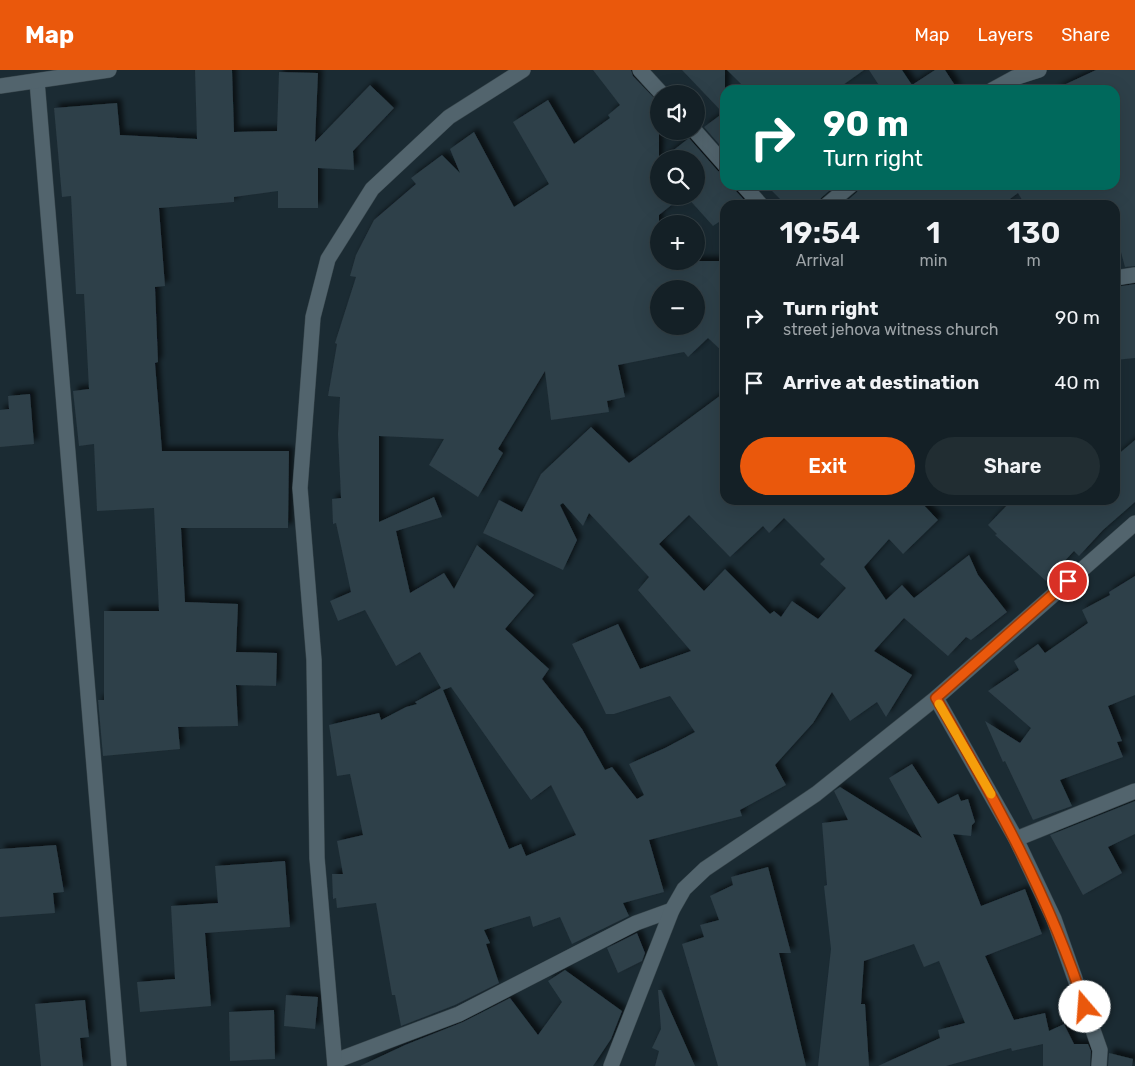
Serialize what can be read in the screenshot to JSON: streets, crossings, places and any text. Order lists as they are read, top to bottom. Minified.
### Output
{"page":{"header":"Map","nav":["Map","Layers","Share"],"map_buttons":["+","−"],"turn":["90 m","Turn right"],"eta":["19:54","Arrival","1","min","130","m"],"list":[{"name":"Turn right","note":"street jehova witness church","value":"90 m"},{"name":"Arrive at destination","value":"40 m"}],"buttons":["Exit","Share"]}}
